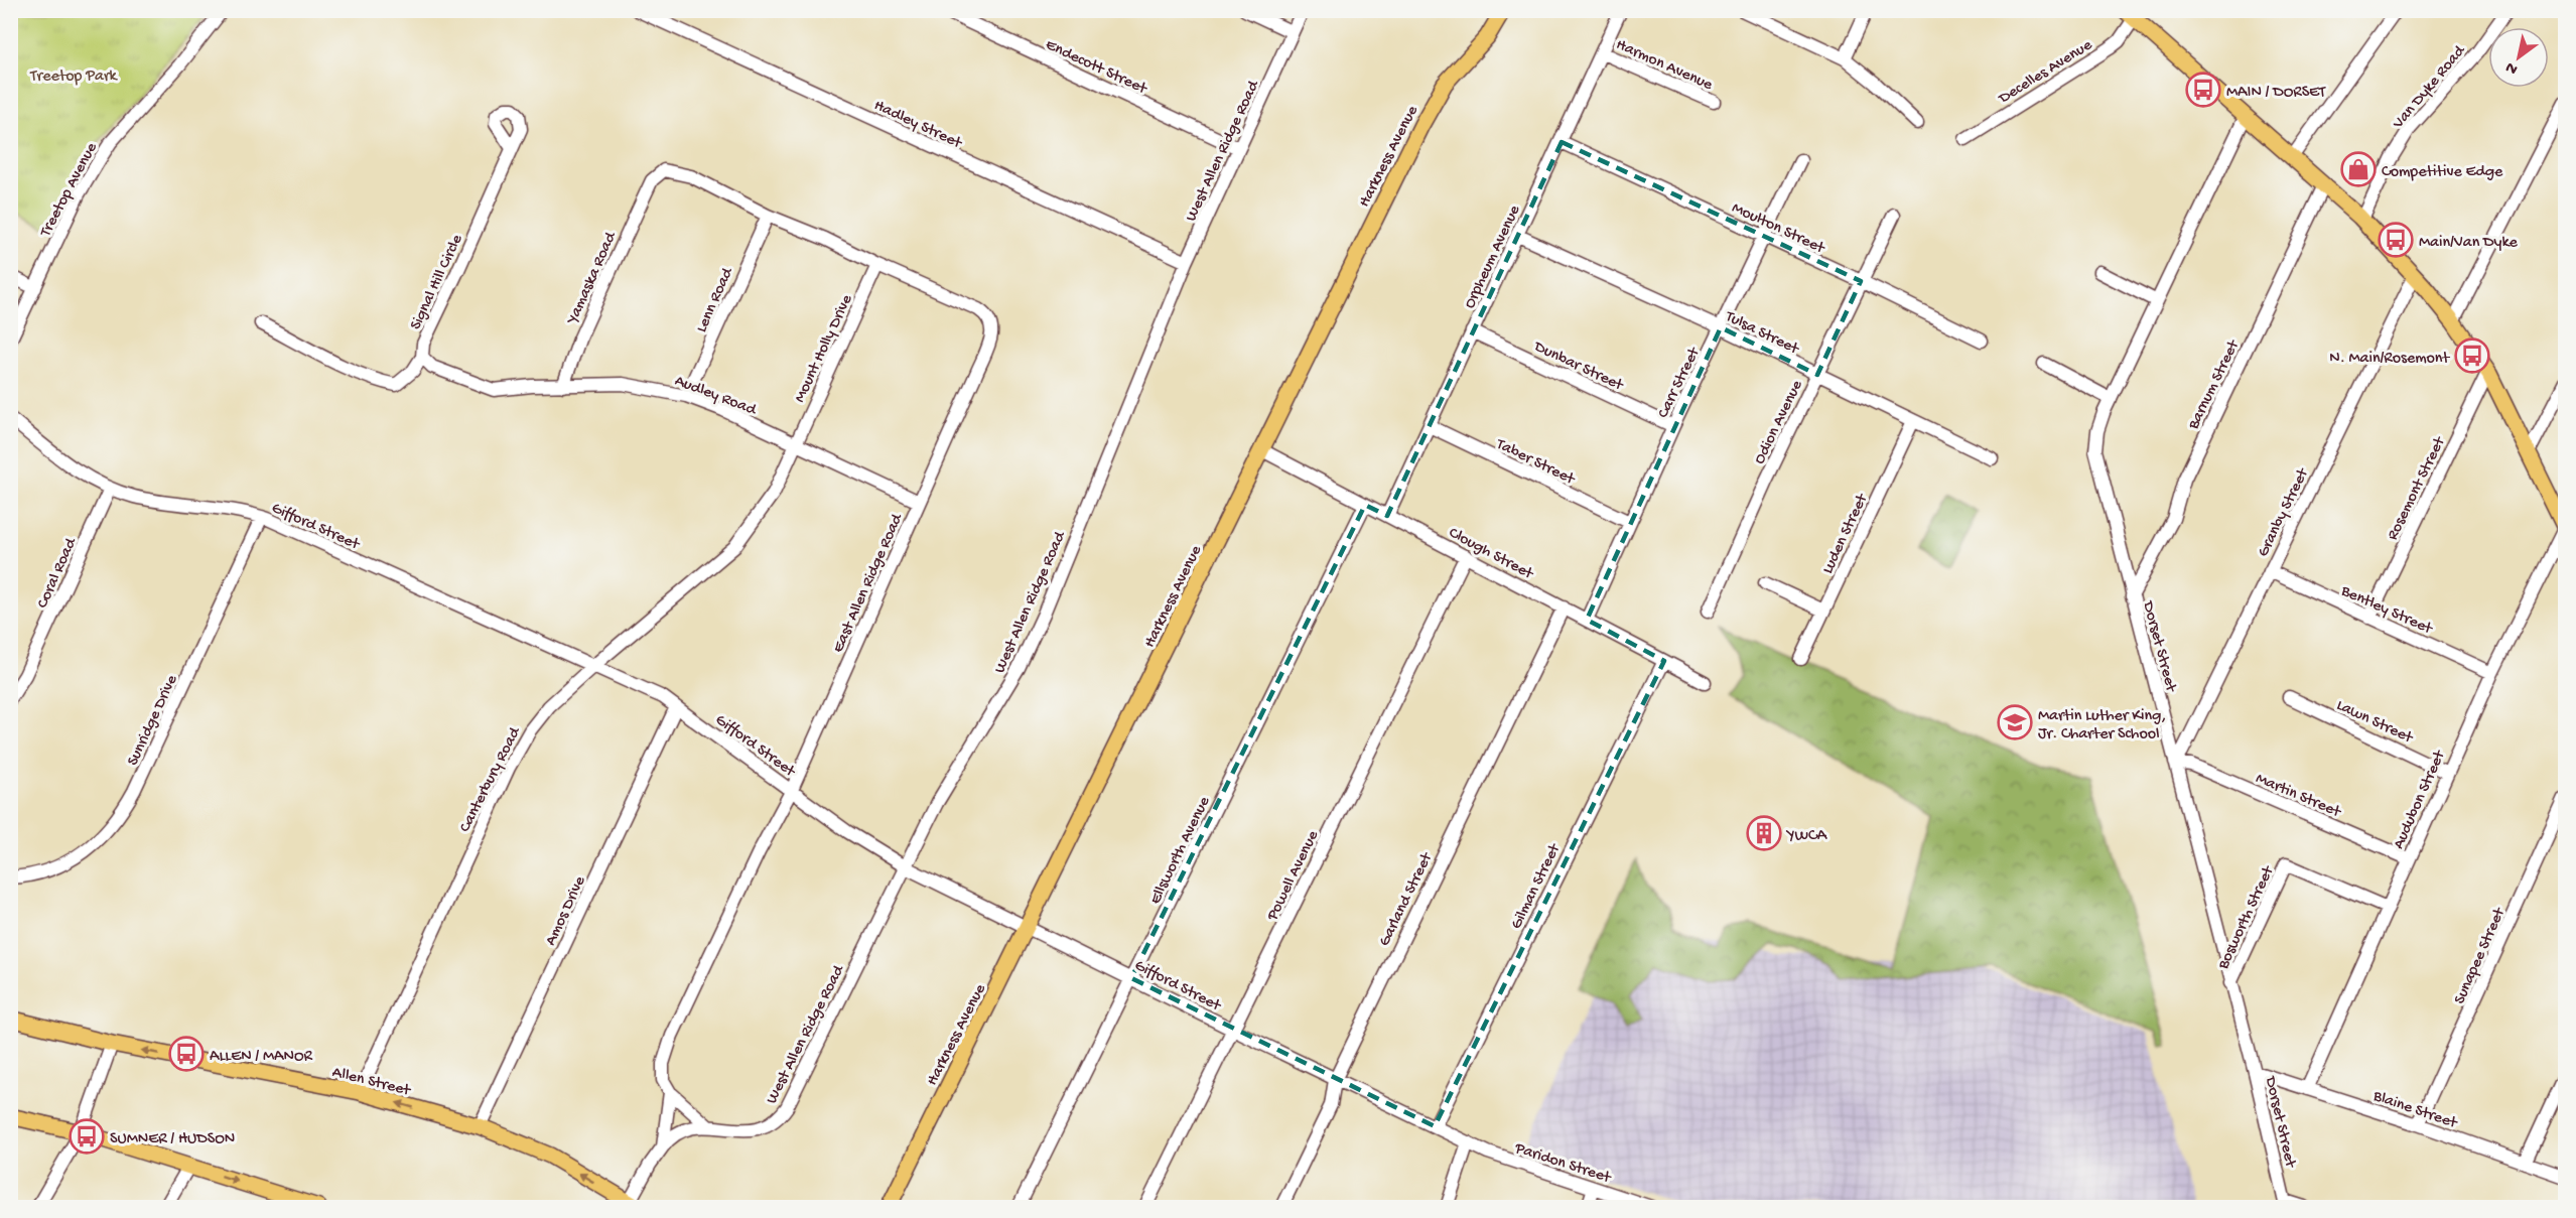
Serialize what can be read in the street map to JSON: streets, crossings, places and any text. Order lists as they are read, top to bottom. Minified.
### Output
{"streets":{"main road":["Harkness Avenue","Allen Street"],"street":["Harmon Avenue","Endecott Street","Decelles Avenue","Van Dyke Road","Hadley Street","West Allen Ridge Road","Treetop Avenue","Moulton Street","Orpheum Avenue","Yamaska Road","Signal Hill Circle","Lenn Road","Tulsa Street","Mount Holly Drive","Dunbar Street","Carr Street","Barnum Street","Audley Road","Odion Avenue","Taber Street","Rosemont Street","Granby Street","Gifford Street","Luden Street","Clough Street","Coral Road","East Allen Ridge Road","Bentley Street","Dorset Street","Sunridge Drive","Lawn Street","Canterbury Road","Martin Street","Audubon Street","Ellsworth Avenue","Powell Avenue","Gilman Street","Garland Street","Amos Drive","Bosworth Street","Sunapee Street","Blaine Street","Paridon Street"]},"crossings":[["Harmon Avenue","Orpheum Avenue"],["Endecott Street","West Allen Ridge Road"],["Hadley Street","West Allen Ridge Road"],["West Allen Ridge Road","Gifford Street"],["West Allen Ridge Road","East Allen Ridge Road"],["Harkness Avenue","Gifford Street"],["Harkness Avenue","Clough Street"],["Moulton Street","Orpheum Avenue"],["Moulton Street","Carr Street"],["Moulton Street","Odion Avenue"],["Orpheum Avenue","Tulsa Street"],["Orpheum Avenue","Dunbar Street"],["Orpheum Avenue","Taber Street"],["Orpheum Avenue","Clough Street"],["Yamaska Road","Audley Road"],["Yamaska Road","East Allen Ridge Road"],["Signal Hill Circle","Audley Road"],["Lenn Road","Audley Road"],["Lenn Road","East Allen Ridge Road"],["Tulsa Street","Carr Street"],["Tulsa Street","Odion Avenue"],["Tulsa Street","Luden Street"],["Mount Holly Drive","Audley Road"],["Mount Holly Drive","East Allen Ridge Road"],["Mount Holly Drive","Canterbury Road"],["Dunbar Street","Carr Street"],["Carr Street","Taber Street"],["Carr Street","Clough Street"],["Barnum Street","Dorset Street"],["Audley Road","East Allen Ridge Road"],["Rosemont Street","Bentley Street"],["Granby Street","Bentley Street"],["Granby Street","Dorset Street"],["Granby Street","Martin Street"],["Gifford Street","Coral Road"],["Gifford Street","East Allen Ridge Road"],["Gifford Street","Sunridge Drive"],["Gifford Street","Canterbury Road"],["Gifford Street","Ellsworth Avenue"],["Gifford Street","Powell Avenue"],["Gifford Street","Gilman Street"],["Gifford Street","Garland Street"],["Gifford Street","Amos Drive"],["Gifford Street","Paridon Street"],["Clough Street","Ellsworth Avenue"],["Clough Street","Powell Avenue"],["Clough Street","Gilman Street"],["Clough Street","Garland Street"],["East Allen Ridge Road","Allen Street"],["Bentley Street","Audubon Street"],["Dorset Street","Martin Street"],["Dorset Street","Bosworth Street"],["Dorset Street","Blaine Street"],["Lawn Street","Audubon Street"],["Canterbury Road","Allen Street"],["Martin Street","Audubon Street"],["Audubon Street","Bosworth Street"],["Audubon Street","Blaine Street"],["Amos Drive","Allen Street"],["Sunapee Street","Blaine Street"]],"parks":["Treetop Park"],"places":{"bus stop":["MAIN / DORSET","Main/Van Dyke","N. Main/Rosemont","ALLEN / MANOR","SUMNER / HUDSON"],"shop":["Competitive Edge"],"school or university":["Martin Luther King, Jr. Charter School"],"building":["YWCA"]},"north":"bottom left"}
